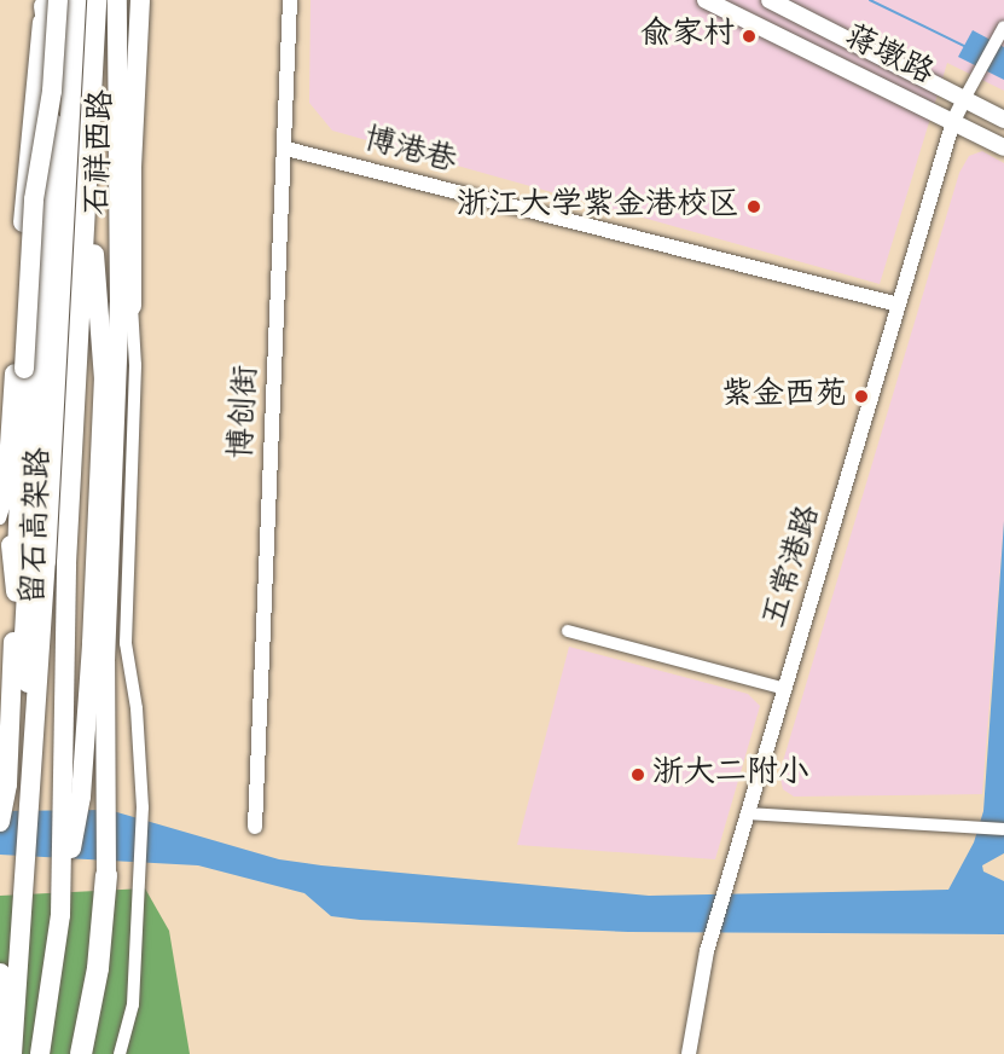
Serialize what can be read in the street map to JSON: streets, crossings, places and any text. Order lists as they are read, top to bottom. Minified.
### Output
{"streets":{"main road":["蒋墩路","石祥西路","留石高架路"],"street":["博港巷","博创街","五常港路"]},"crossings":[["蒋墩路","五常港路"],["博港巷","博创街"],["博港巷","五常港路"]],"places":["俞家村","浙江大学紫金港校区","紫金西苑","浙大二附小"]}
